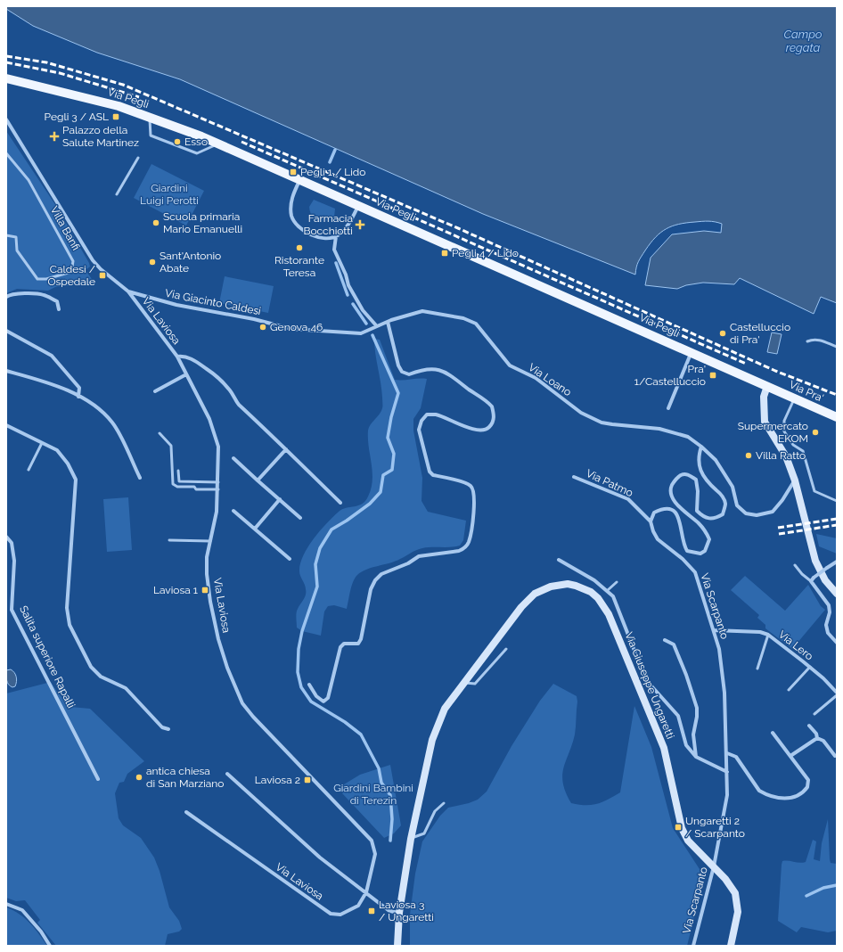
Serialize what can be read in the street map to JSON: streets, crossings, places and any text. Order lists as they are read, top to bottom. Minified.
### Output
{"streets":{"main road":["Via Pegli","Via Pra'"],"street":["Via Giacinto Caldesi","Via Laviosa","Via Loano","Via Patmo","Via Scarpanto","Via Lero","Salita superiore Rapalli","Via Giuseppe Ungaretti"],"lane":["Villa Banfi"]},"crossings":[["Via Pegli","Via Pra'"],["Via Giacinto Caldesi","Via Laviosa"],["Via Giacinto Caldesi","Via Loano"],["Via Patmo","Via Scarpanto"],["Via Scarpanto","Via Lero"],["Via Scarpanto","Via Giuseppe Ungaretti"]],"water":["Campo regata"],"parks":["Giardini Luigi Perotti","Giardini Bambini di Terezin"],"places":{"transit":["Pegli 3 / ASL","Pegli 1 / Lido","Pegli 4 / Lido","Caldesi / Ospedale","Pra' 1/Castelluccio","Laviosa 1","Laviosa 2","Ungaretti 2 / Scarpanto","Laviosa 3 / Ungaretti"],"health":["Palazzo della Salute Martinez","Farmacia Bocchiotti"],"other":["Esso","Scuola primaria Mario Emanuelli","Ristorante Teresa","Sant'Antonio Abate","Genova 46","Castelluccio di Pra'","Supermercato EKOM","Villa Ratto","antica chiesa di San Marziano"]}}
